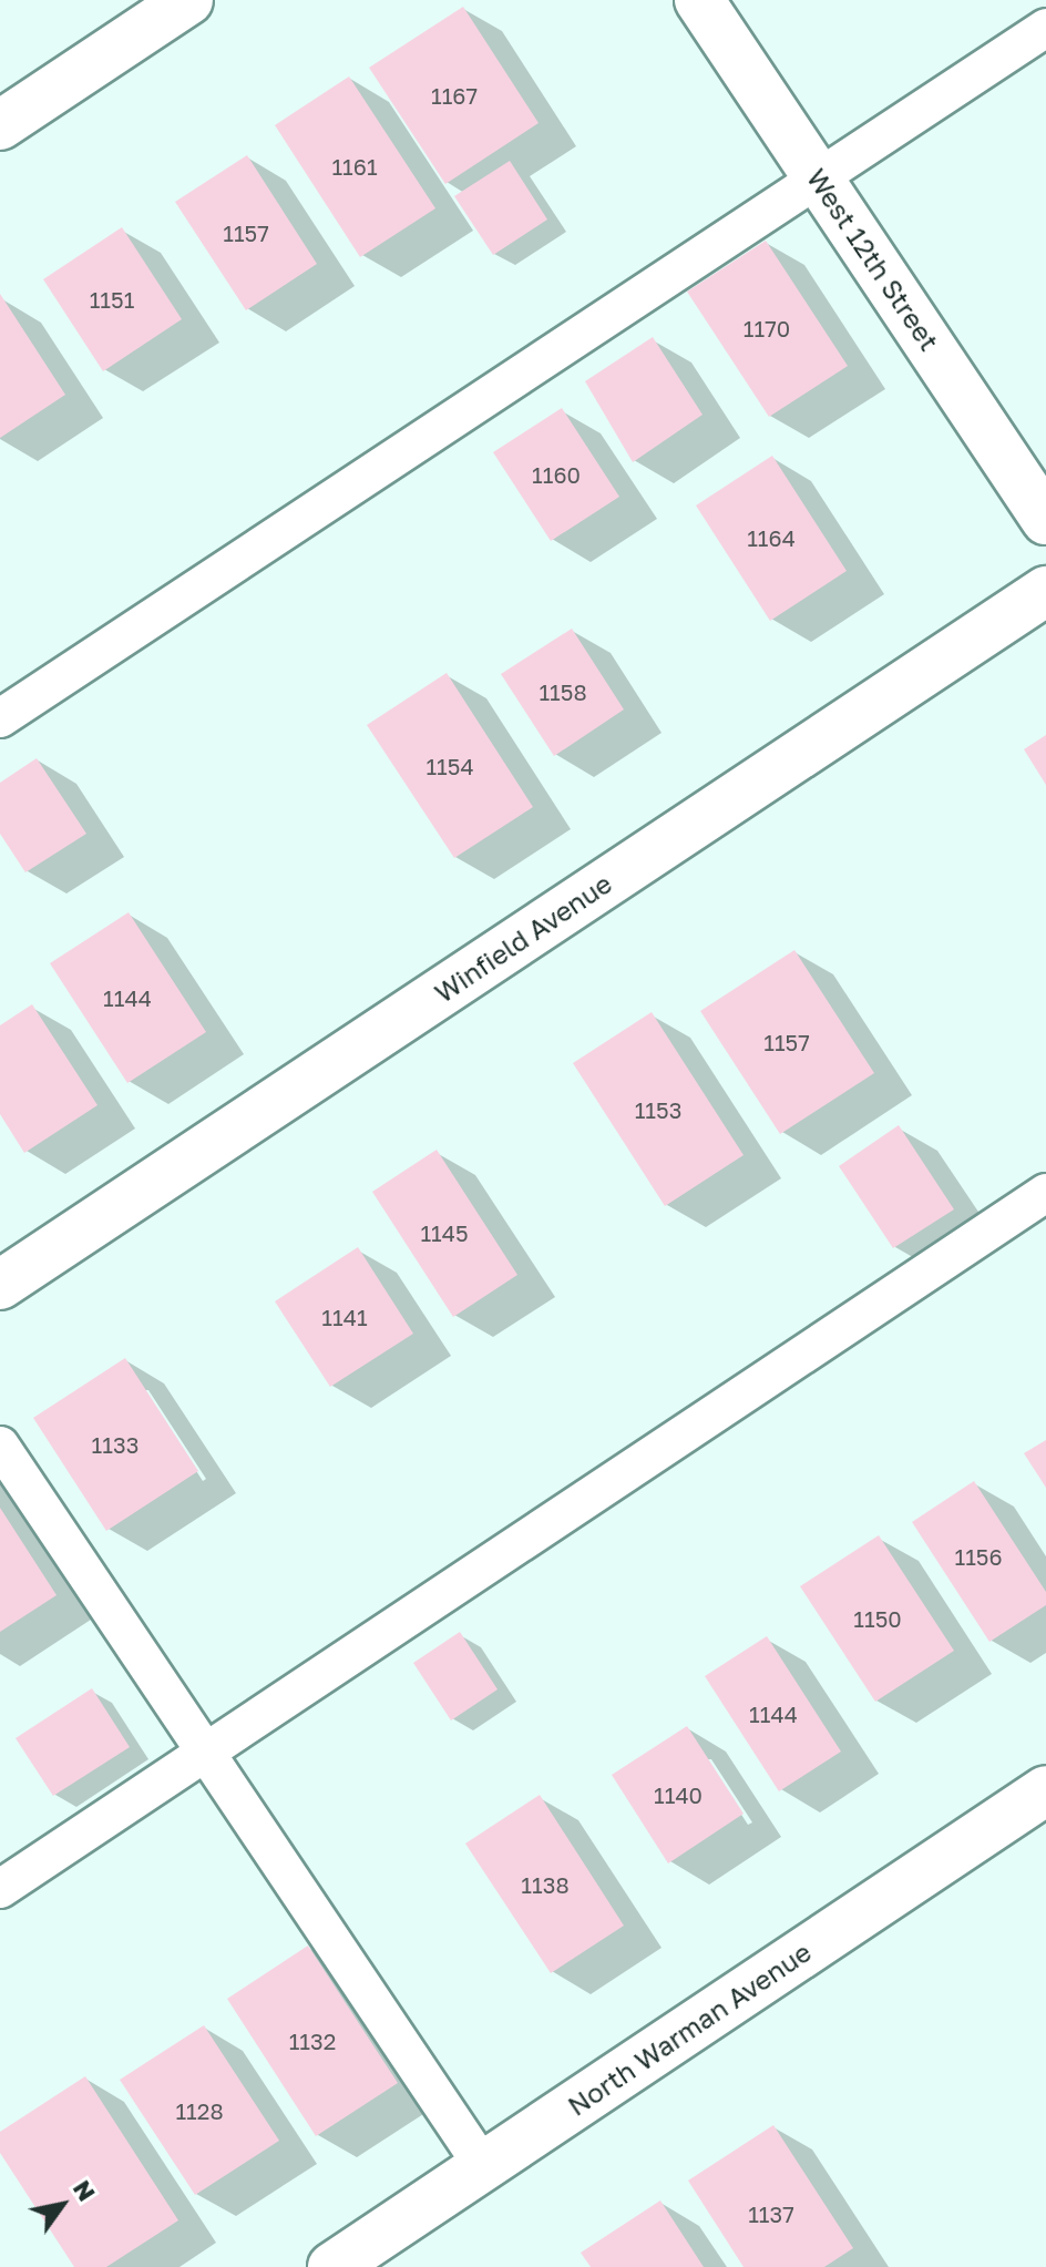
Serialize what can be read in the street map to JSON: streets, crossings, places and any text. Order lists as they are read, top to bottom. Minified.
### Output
{"streets":{"street":["West 12th Street","Winfield Avenue","North Warman Avenue"]},"house_numbers":["1167","1161","1157","1151","1170","1160","1164","1158","1154","1144","1157","1153","1145","1141","1133","1156","1150","1144","1140","1138","1132","1128","1137"],"north":"top right"}
